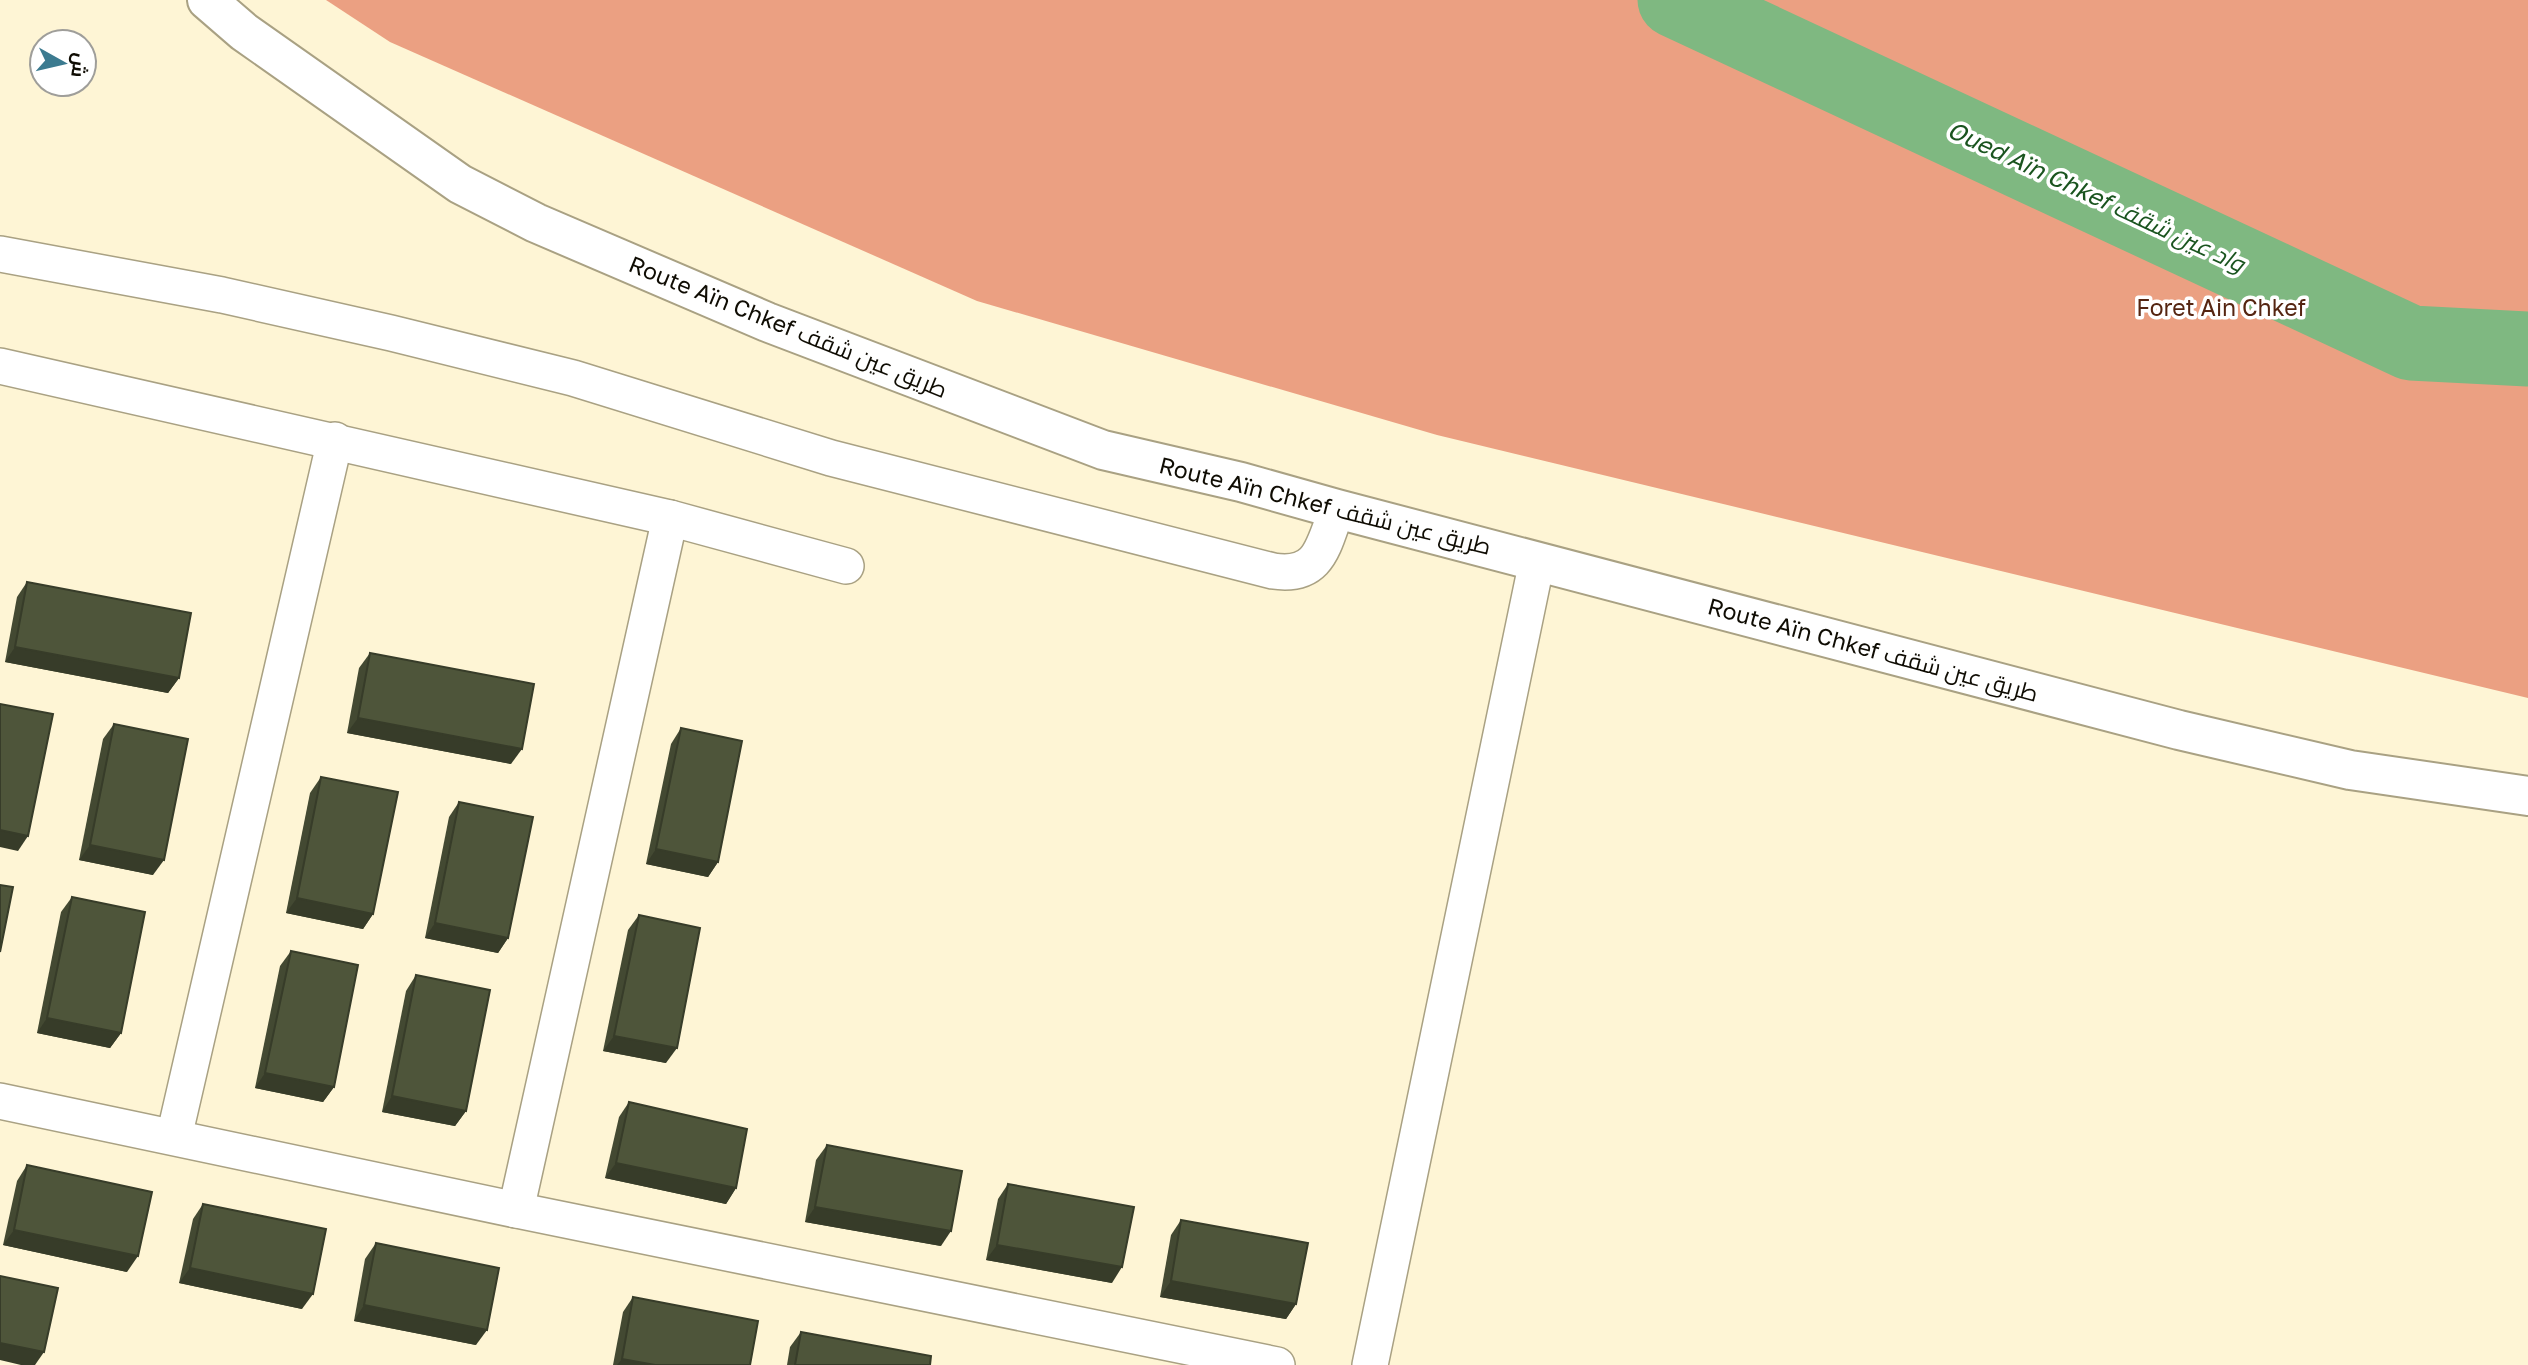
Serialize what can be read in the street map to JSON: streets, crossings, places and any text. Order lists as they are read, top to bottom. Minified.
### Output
{"streets":{"street":["Route Aïn Chkef طريق عين شقف"]},"water":["Oued Aïn Chkef واد عين شقف"],"parks":["Foret Ain Chkef"],"north":"right"}
